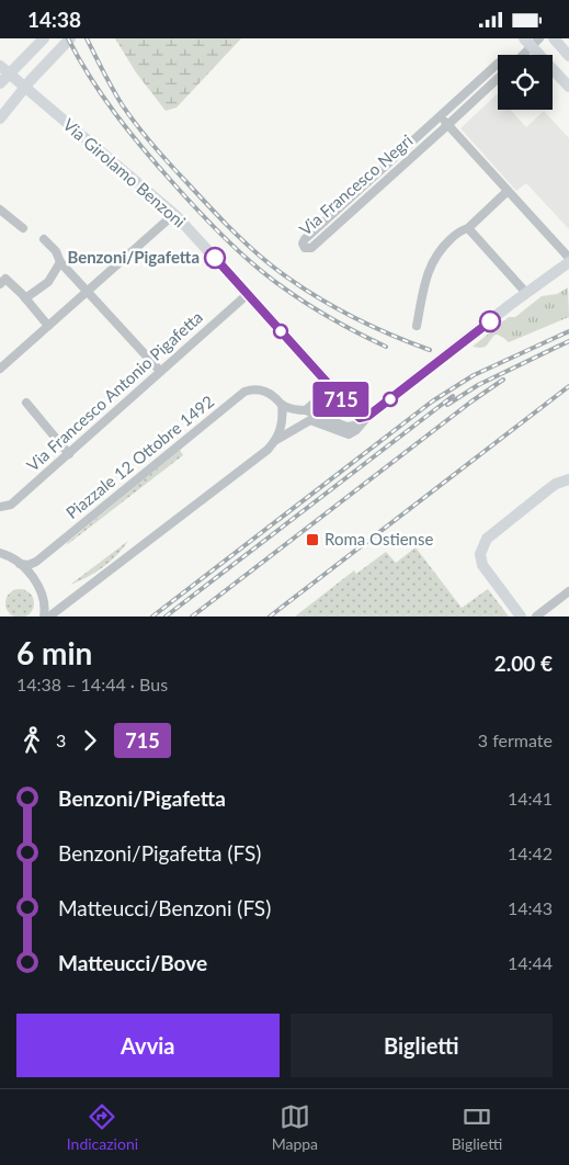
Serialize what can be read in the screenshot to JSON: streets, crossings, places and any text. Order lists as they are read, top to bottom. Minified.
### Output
{"streets":{"street":["Via Girolamo Benzoni","Via Francesco Negri","Via Francesco Antonio Pigafetta","Piazzale 12 Ottobre 1492"]},"crossings":[["Via Girolamo Benzoni","Via Francesco Antonio Pigafetta"],["Via Girolamo Benzoni","Piazzale 12 Ottobre 1492"]],"places":{"other":["Benzoni/Pigafetta"],"transit":["Roma Ostiense"]},"lines":["bus line 715"],"page":{"status":"14:38","on_map":"715","heading":["6 min","14:38 – 14:44 · Bus","2.00 €"],"legs":["3","715","3 fermate"],"list":[{"name":"Benzoni/Pigafetta","value":"14:41"},{"name":"Benzoni/Pigafetta (FS)","value":"14:42"},{"name":"Matteucci/Benzoni (FS)","value":"14:43"},{"name":"Matteucci/Bove","value":"14:44"}],"buttons":["Avvia","Biglietti"],"tabs":["Indicazioni","Mappa","Biglietti"]}}
